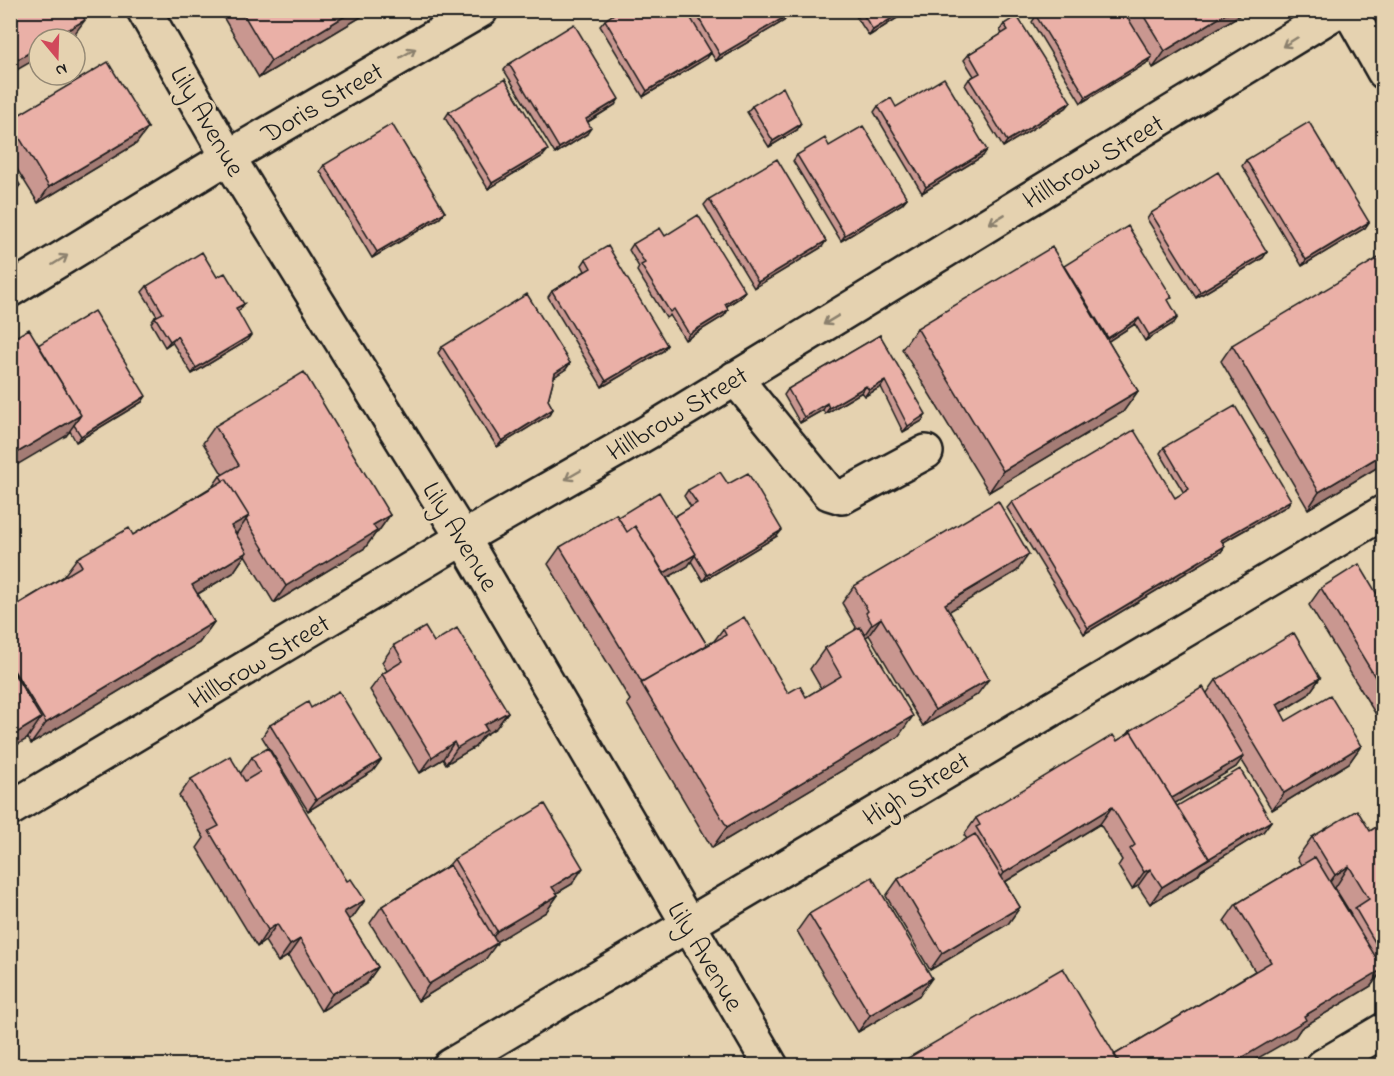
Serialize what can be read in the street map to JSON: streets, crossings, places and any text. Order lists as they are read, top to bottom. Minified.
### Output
{"streets":{"street":["Doris Street","Lily Avenue","Hillbrow Street","High Street"]},"crossings":[["Doris Street","Lily Avenue"],["Lily Avenue","Hillbrow Street"],["Lily Avenue","High Street"]],"one_way":["Doris Street","Hillbrow Street"],"north":"bottom"}
